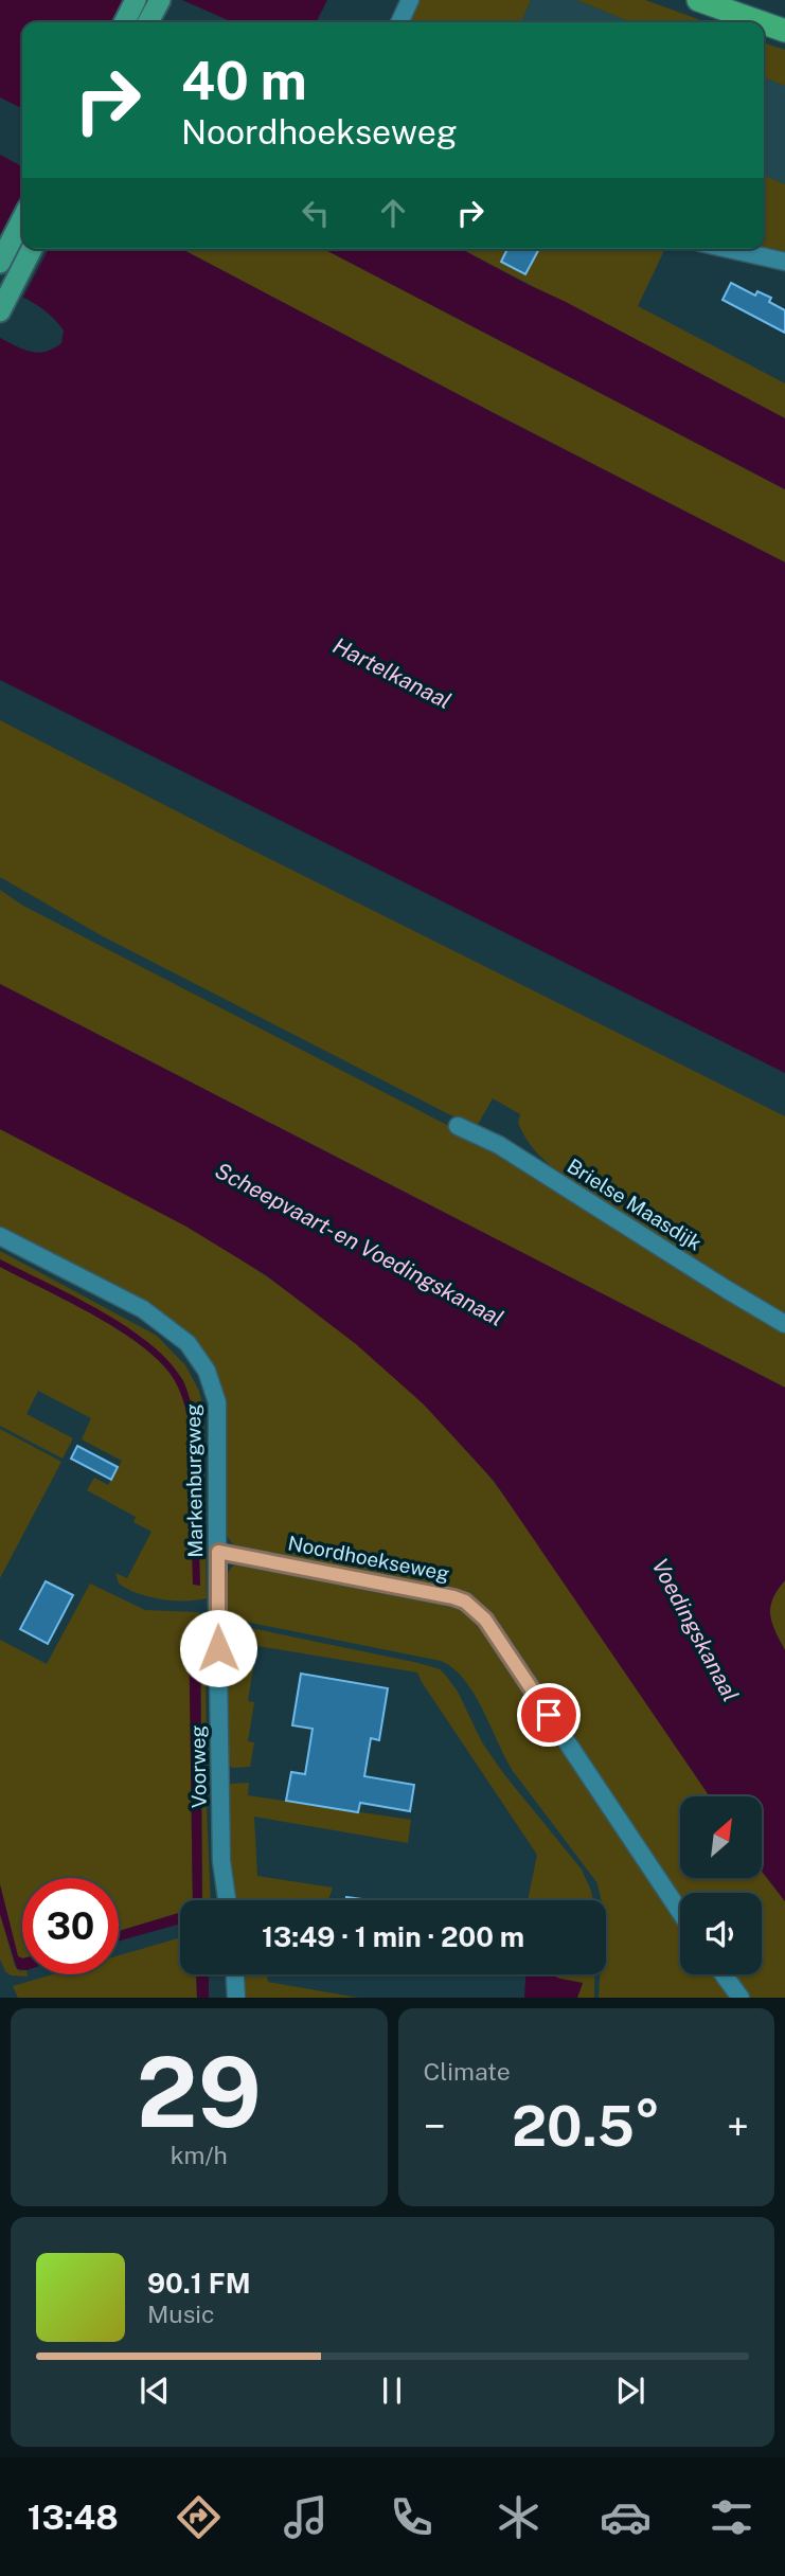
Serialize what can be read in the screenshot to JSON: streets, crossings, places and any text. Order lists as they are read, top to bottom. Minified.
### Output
{"streets":{"street":["Brielse Maasdijk","Markenburgweg","Noordhoekseweg","Voorweg"]},"crossings":[["Markenburgweg","Noordhoekseweg"],["Markenburgweg","Voorweg"]],"water":["Hartelkanaal","Scheepvaart- en Voedingskanaal","Voedingskanaal"],"north":"top right","page":{"turn":["40 m","Noordhoekseweg"],"limit":"30","trip":"13:49 · 1 min · 200 m","tile":[["29","km/h"],"Climate"],"heat":["−","20.5°","+"],"song":["90.1 FM","Music"],"tabs":"13:48"}}
